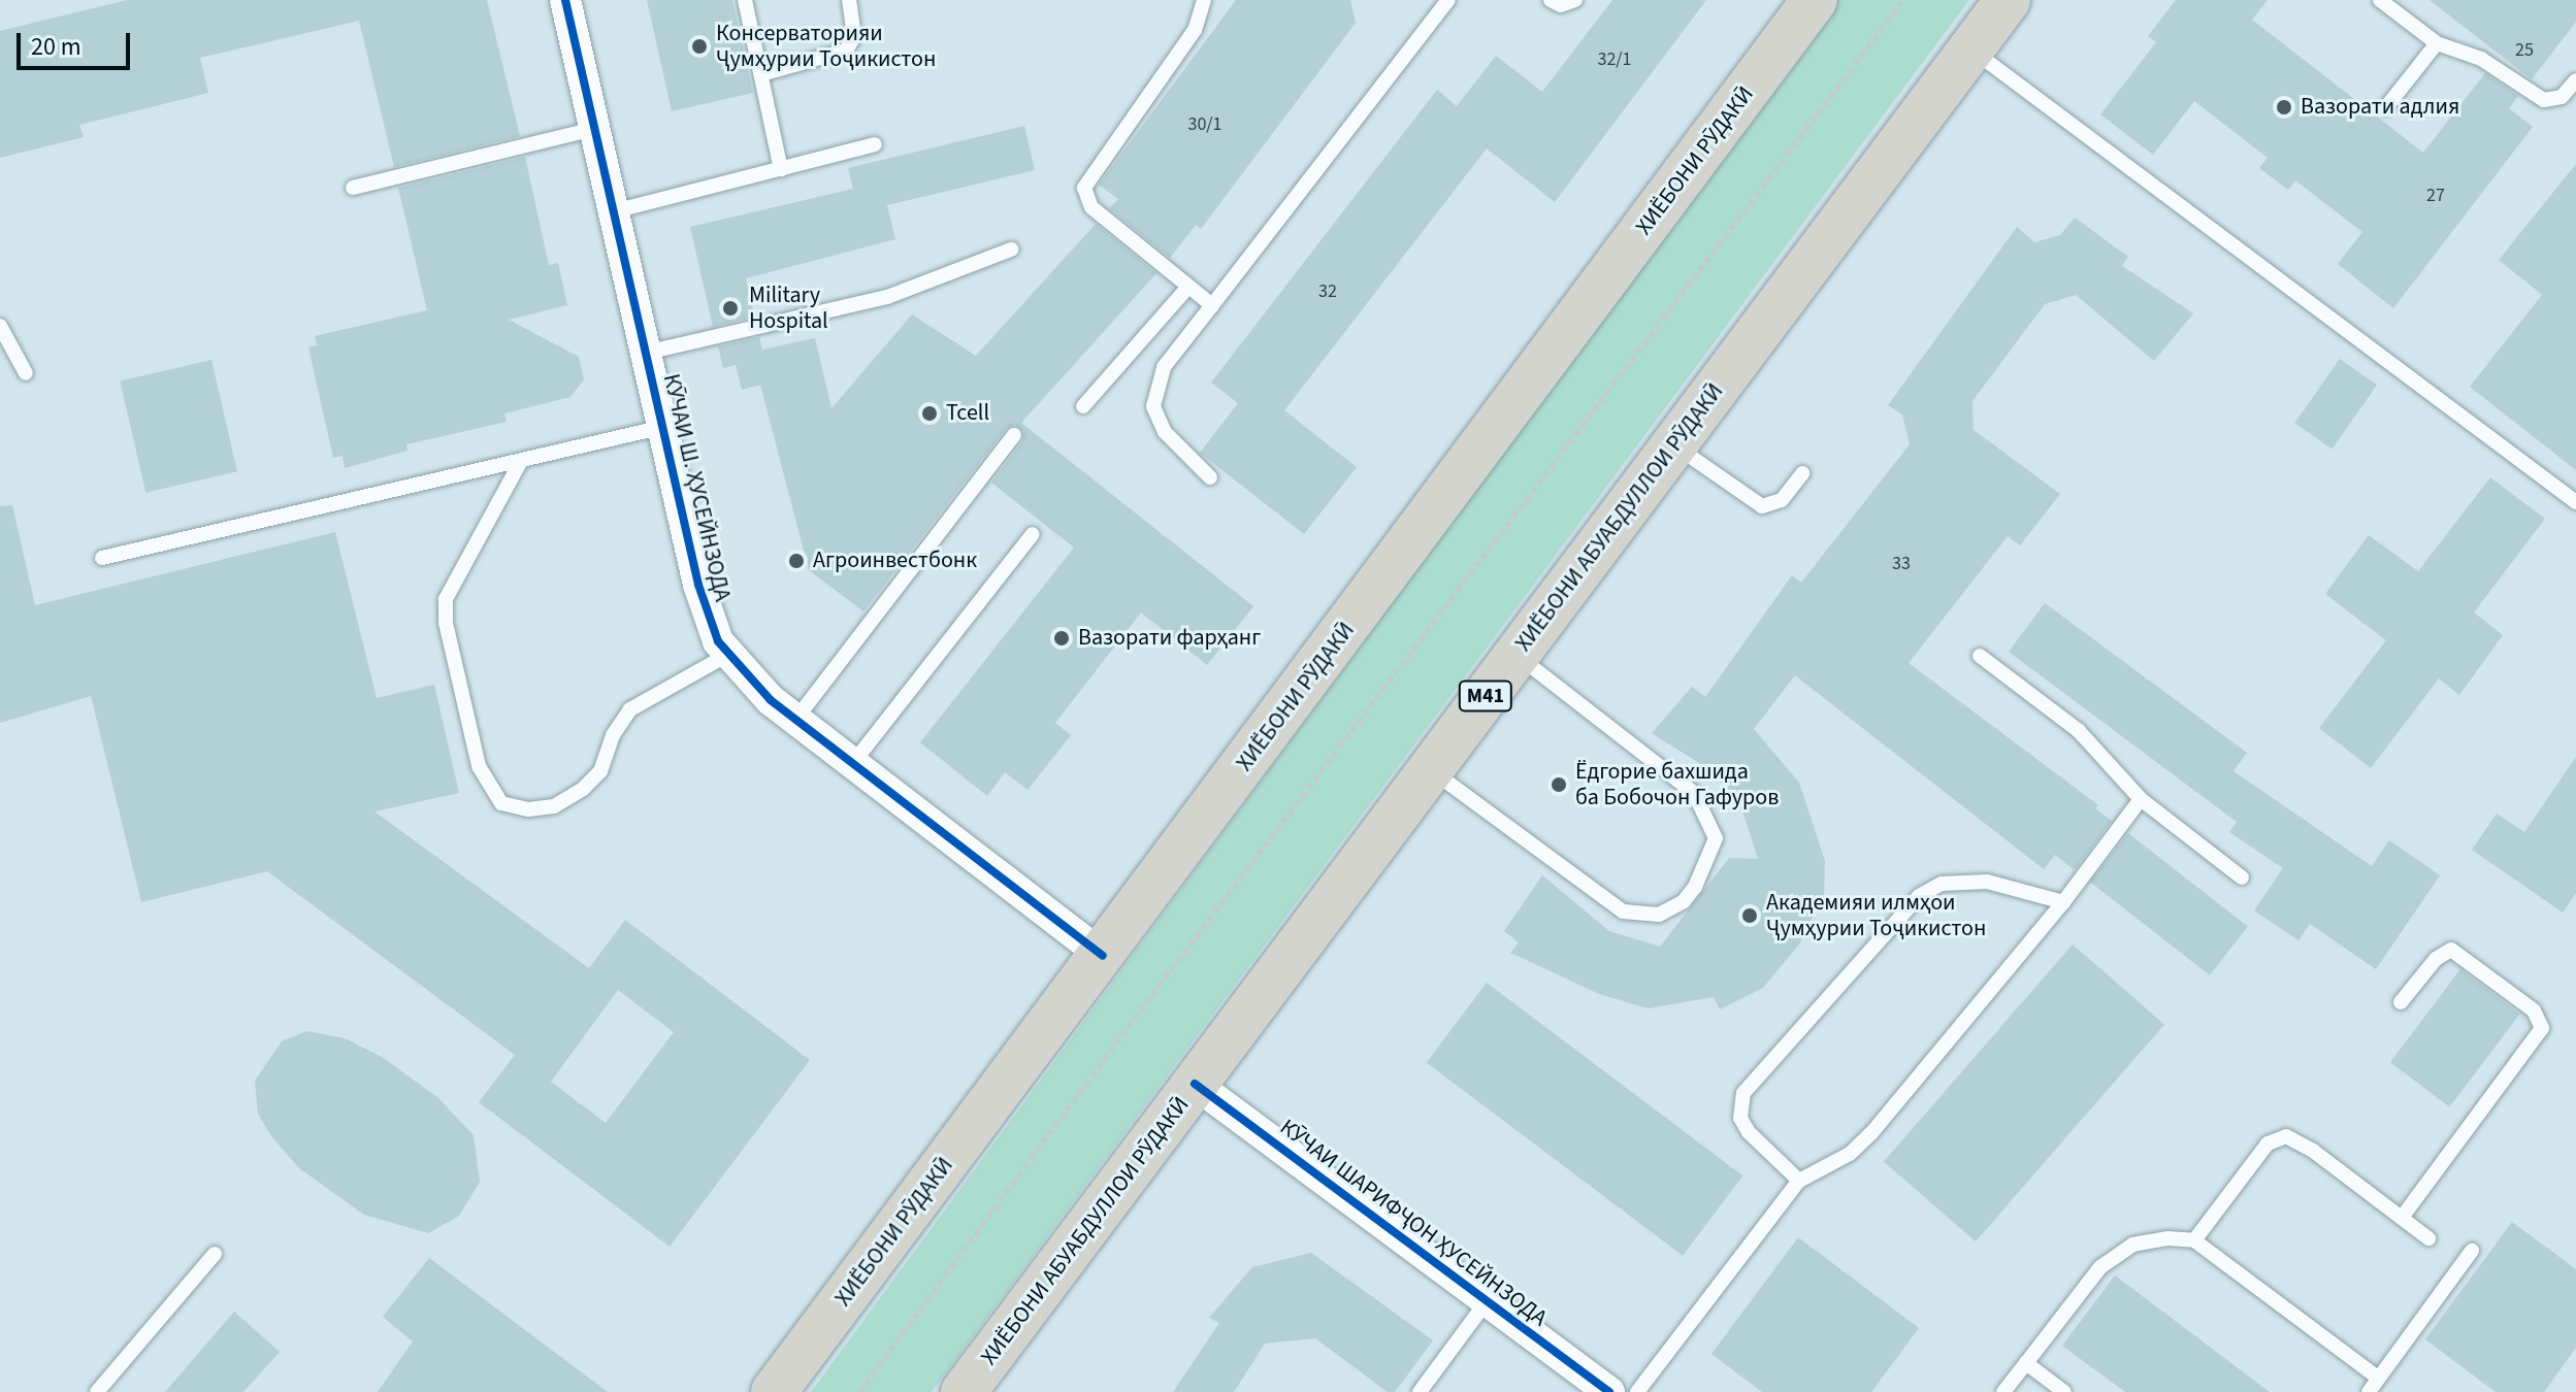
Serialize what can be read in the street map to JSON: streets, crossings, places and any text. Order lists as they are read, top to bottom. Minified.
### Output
{"streets":{"highway":["ХИЁБОНИ РӮДАКӢ","ХИЁБОНИ АБУАБДУЛЛОИ РӮДАКӢ","M41"],"street":["КӮЧАИ Ш. ҲУСЕЙНЗОДА","КӮЧАИ ШАРИФҶОН ҲУСЕЙНЗОДА"]},"crossings":[["ХИЁБОНИ РӮДАКӢ","КӮЧАИ Ш. ҲУСЕЙНЗОДА"],["ХИЁБОНИ АБУАБДУЛЛОИ РӮДАКӢ","КӮЧАИ ШАРИФҶОН ҲУСЕЙНЗОДА"]],"places":["Консерваторияи Ҷумҳурии Тоҷикистон","Вазорати адлия","Military Hospital","Tcell","Агроинвестбонк","Вазорати фарҳанг","Ёдгорие бахшида ба Бобочон Гафуров","Академияи илмҳои Ҷумҳурии Тоҷикистон"],"house_numbers":["25","32/1","30/1","27","32","33"],"scale_bar":"20 m"}
